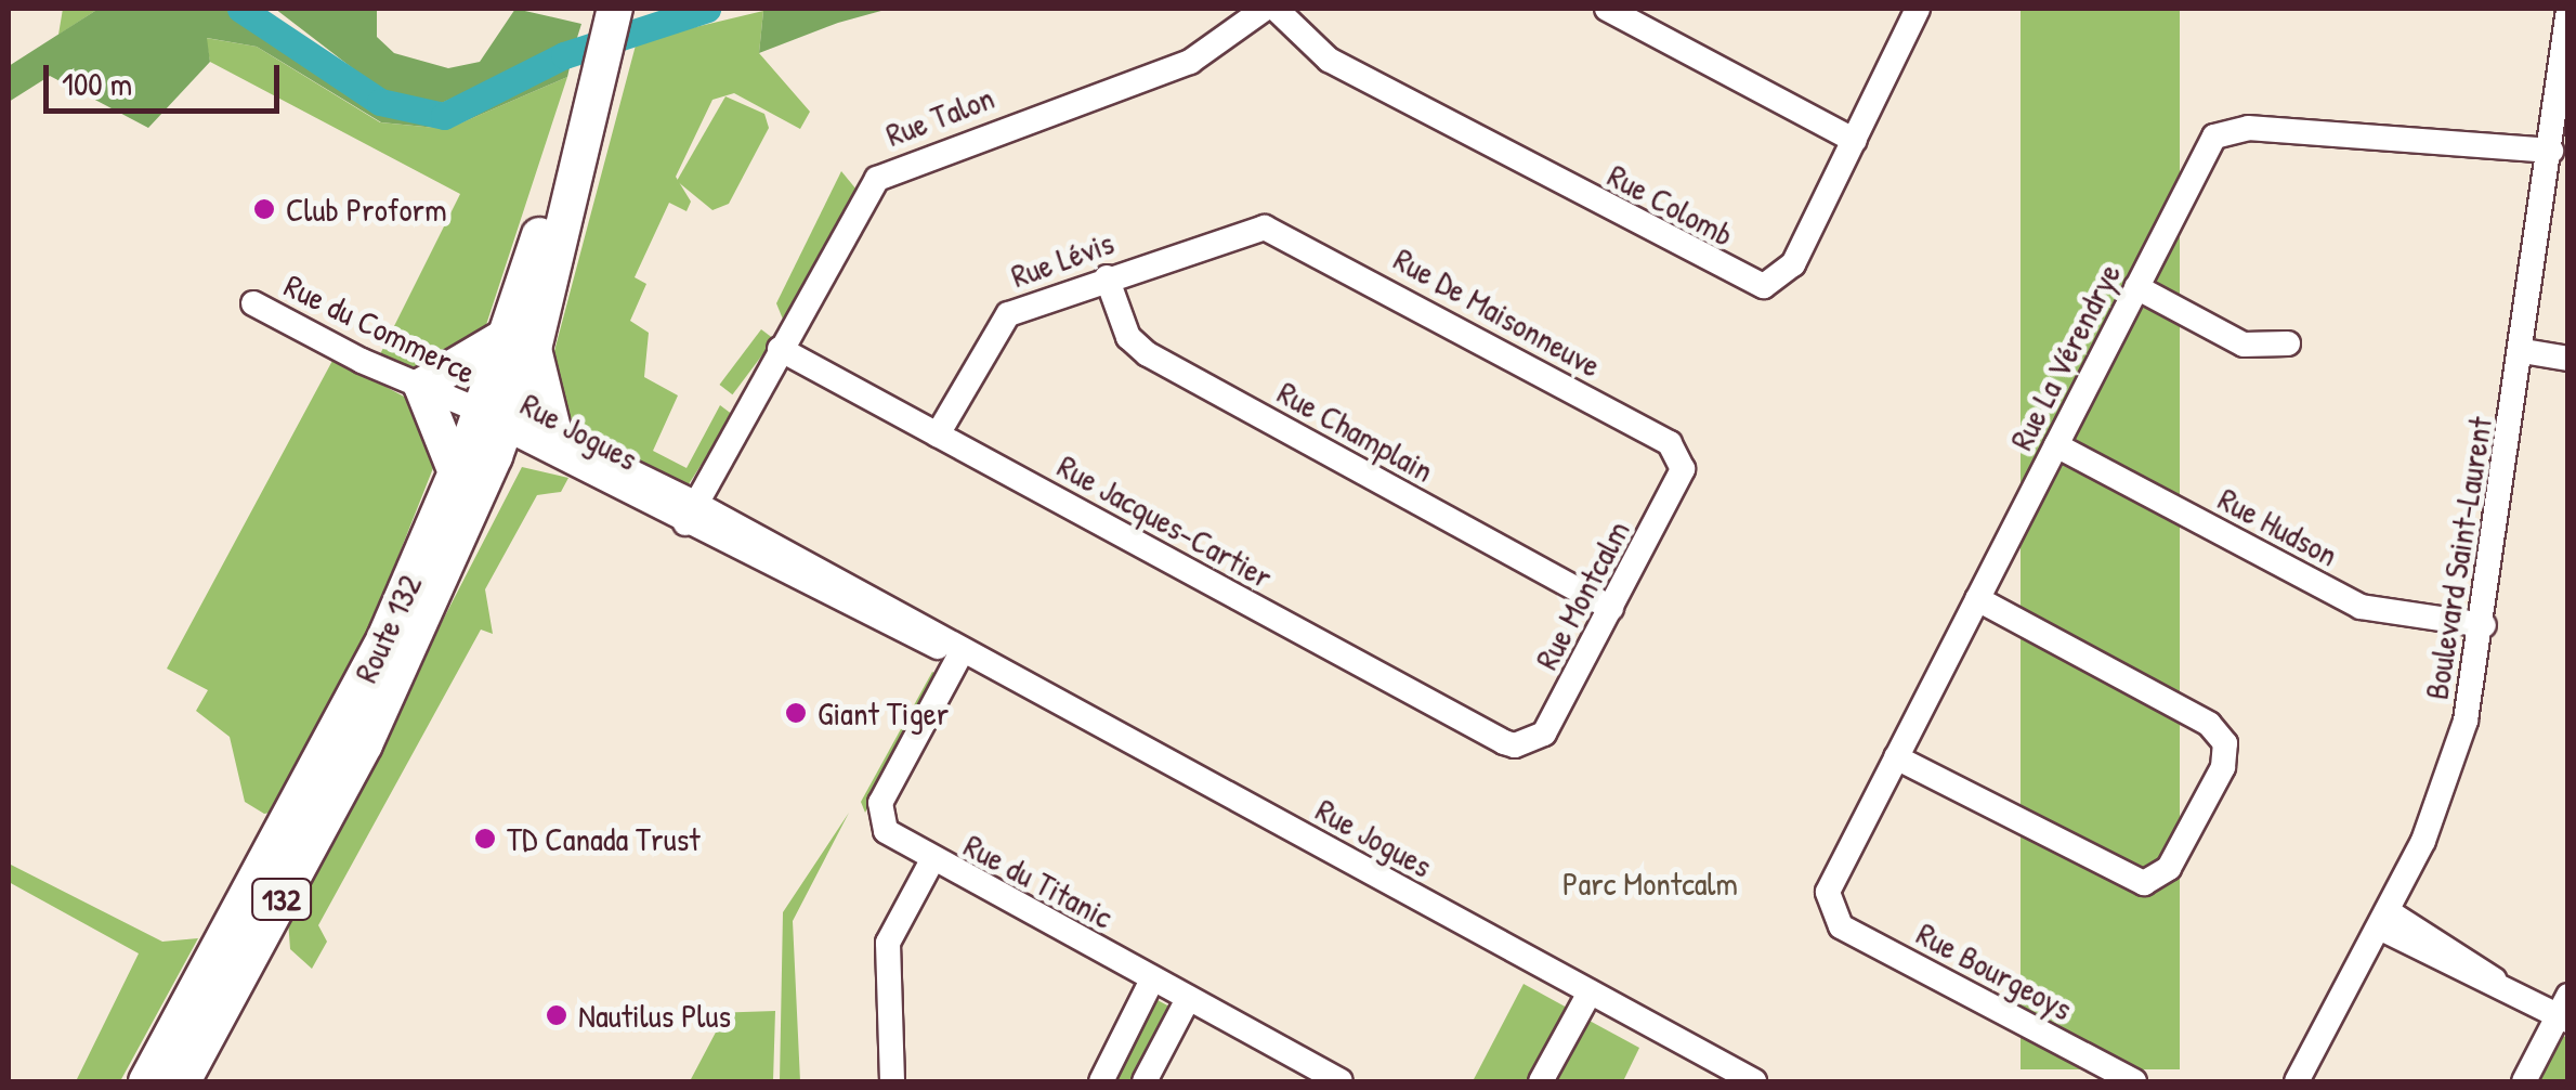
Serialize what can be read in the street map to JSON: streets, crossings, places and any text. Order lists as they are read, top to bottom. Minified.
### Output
{"streets":{"highway":["Route 132","132"],"street":["Rue Talon","Rue Colomb","Rue Lévis","Rue De Maisonneuve","Rue du Commerce","Rue La Vérendrye","Rue Jogues","Rue Champlain","Rue Jacques-Cartier","Rue Hudson","Boulevard Saint-Laurent","Rue Montcalm","Rue du Titanic","Rue Bourgeoys"]},"crossings":[["Rue Talon","Rue Jogues"],["Rue Talon","Rue Jacques-Cartier"],["Rue Lévis","Rue De Maisonneuve"],["Rue Lévis","Rue Champlain"],["Rue Lévis","Rue Jacques-Cartier"],["Rue De Maisonneuve","Rue Montcalm"],["Rue du Commerce","Rue Jogues"],["Rue du Commerce","Route 132"],["Rue La Vérendrye","Rue Hudson"],["Rue La Vérendrye","Boulevard Saint-Laurent"],["Rue La Vérendrye","Rue Bourgeoys"],["Rue Jogues","Route 132"],["Rue Jogues","Rue du Titanic"],["Rue Champlain","Rue Montcalm"],["Rue Jacques-Cartier","Rue Montcalm"],["Rue Hudson","Boulevard Saint-Laurent"]],"parks":["Parc Montcalm"],"places":["Club Proform","Giant Tiger","TD Canada Trust","Nautilus Plus"],"scale_bar":"100 m"}
